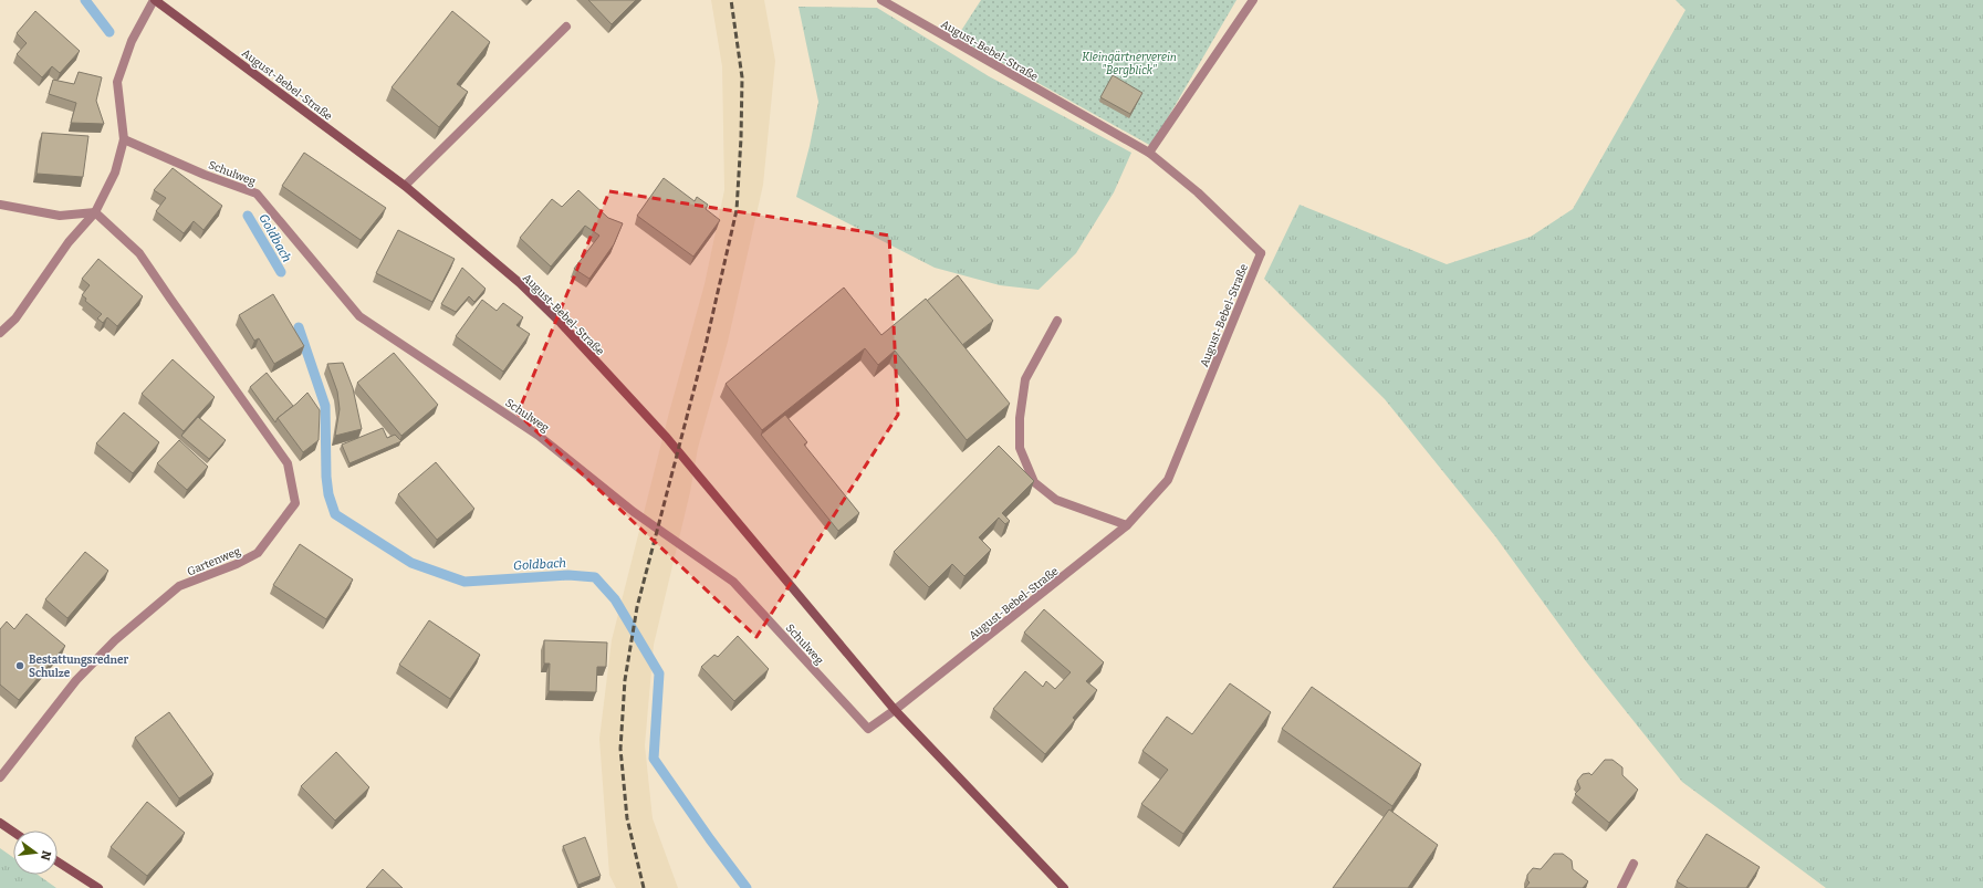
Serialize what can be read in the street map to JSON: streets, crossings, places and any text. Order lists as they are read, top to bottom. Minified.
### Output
{"streets":{"street":["August-Bebel-Straße","Schulweg","Gartenweg"]},"crossings":[["August-Bebel-Straße","Schulweg"]],"water":["Goldbach"],"parks":["Kleingärtnerverein \"Bergblick\""],"places":["Bestattungsredner Schulze"],"north":"right"}
